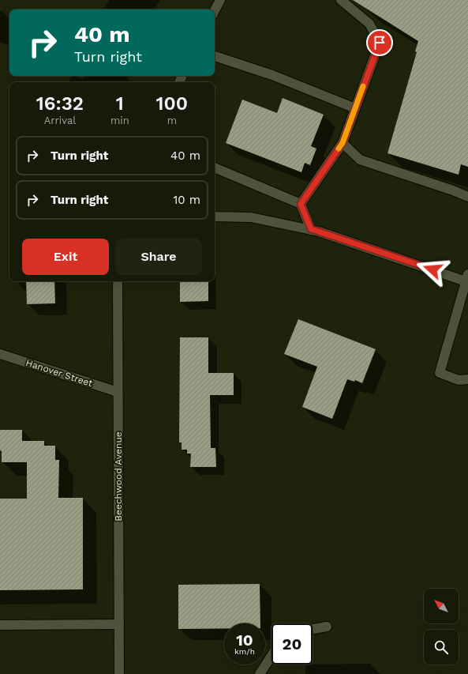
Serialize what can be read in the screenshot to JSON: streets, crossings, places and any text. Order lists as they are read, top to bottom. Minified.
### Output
{"streets":{"street":["Hanover Street","Beechwood Avenue"]},"crossings":[["Hanover Street","Beechwood Avenue"]],"north":"top left","page":{"turn":["40 m","Turn right"],"eta":["16:32","Arrival","1","min","100","m"],"list":[{"name":"Turn right","value":"40 m"},{"name":"Turn right","value":"10 m"}],"buttons":["Exit","Share"],"speed":"10 km/h","limit":"20"}}
